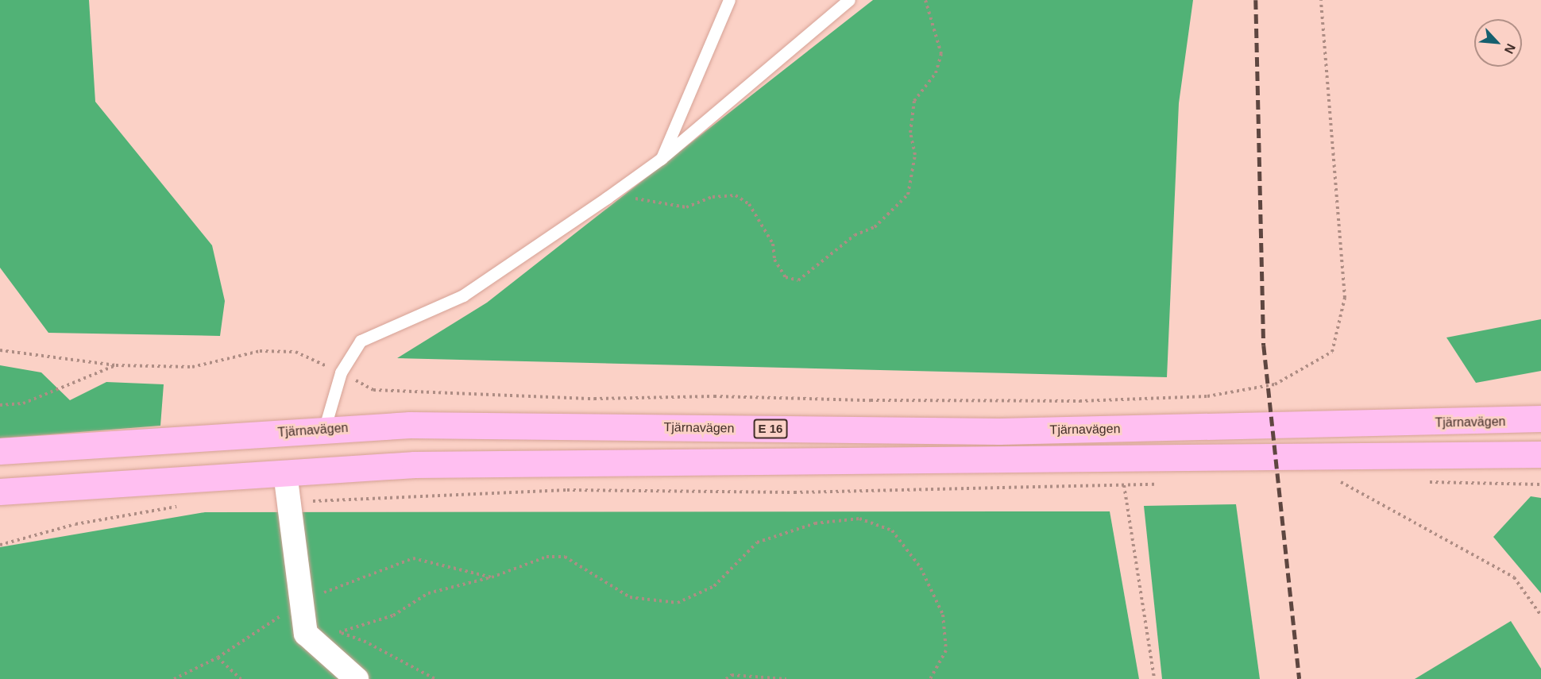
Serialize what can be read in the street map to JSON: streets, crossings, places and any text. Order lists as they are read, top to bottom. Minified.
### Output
{"streets":{"highway":["Tjärnavägen","E 16"]},"north":"bottom right"}
